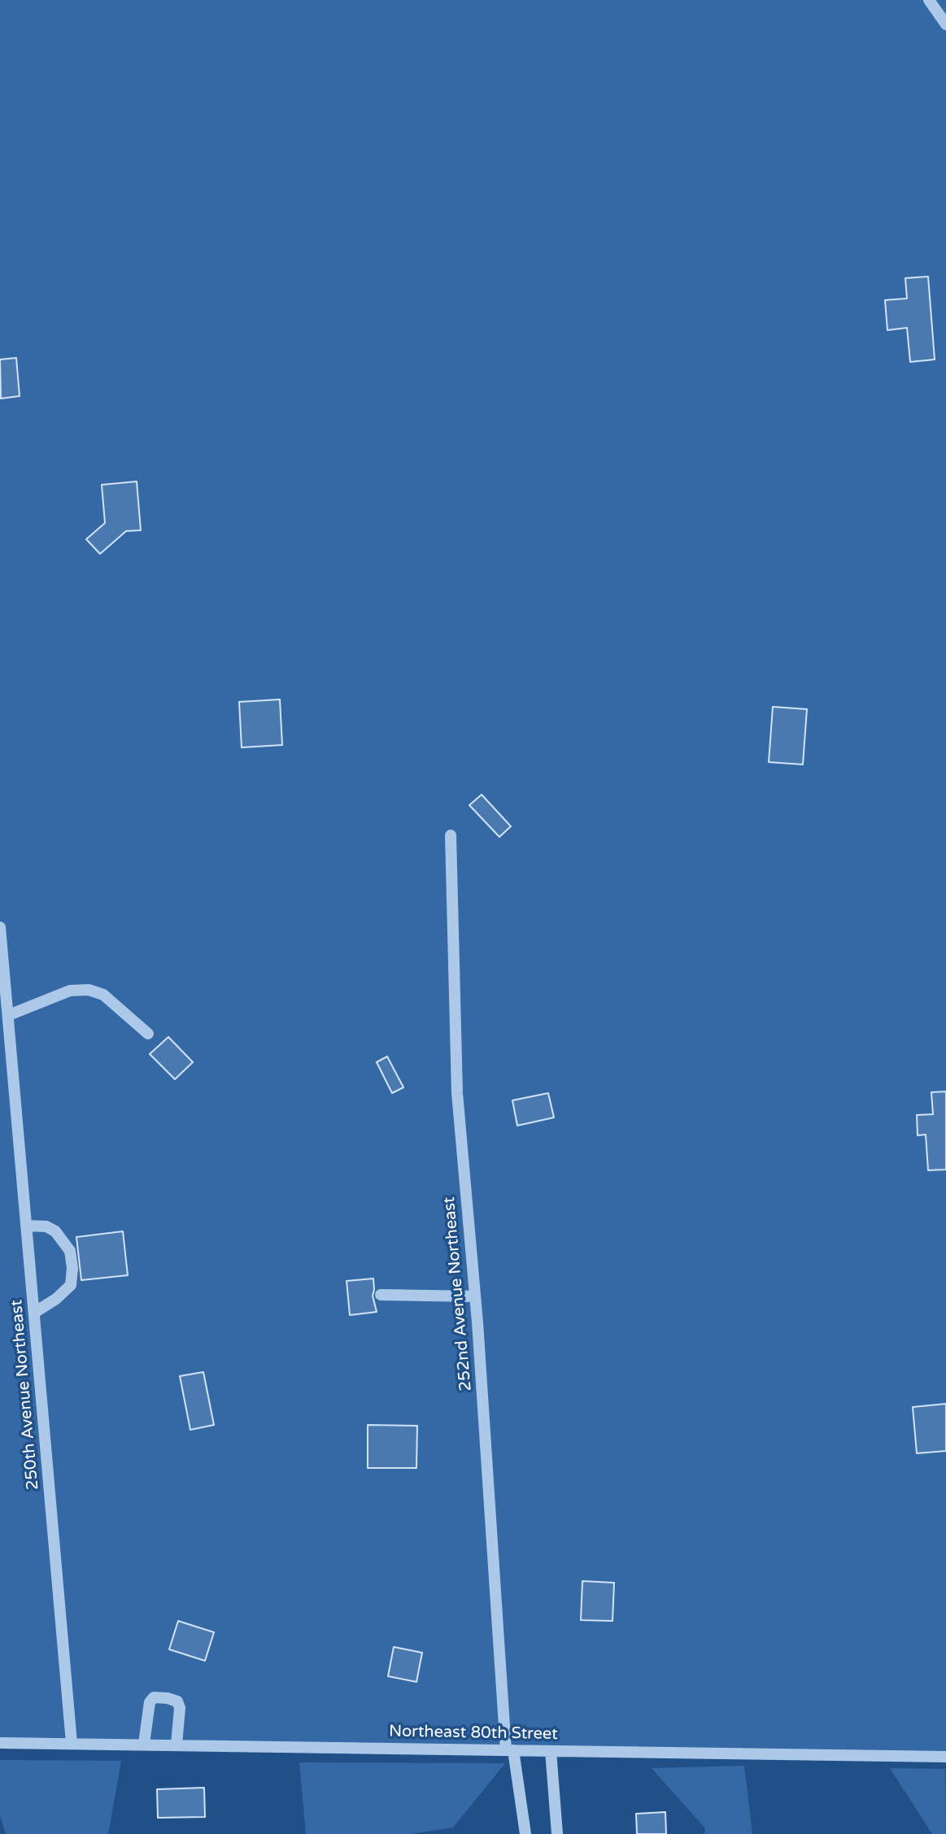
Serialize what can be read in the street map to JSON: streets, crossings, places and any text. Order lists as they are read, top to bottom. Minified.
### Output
{"streets":{"street":["252nd Avenue Northeast","250th Avenue Northeast","Northeast 80th Street"]},"crossings":[["252nd Avenue Northeast","Northeast 80th Street"],["250th Avenue Northeast","Northeast 80th Street"]]}
